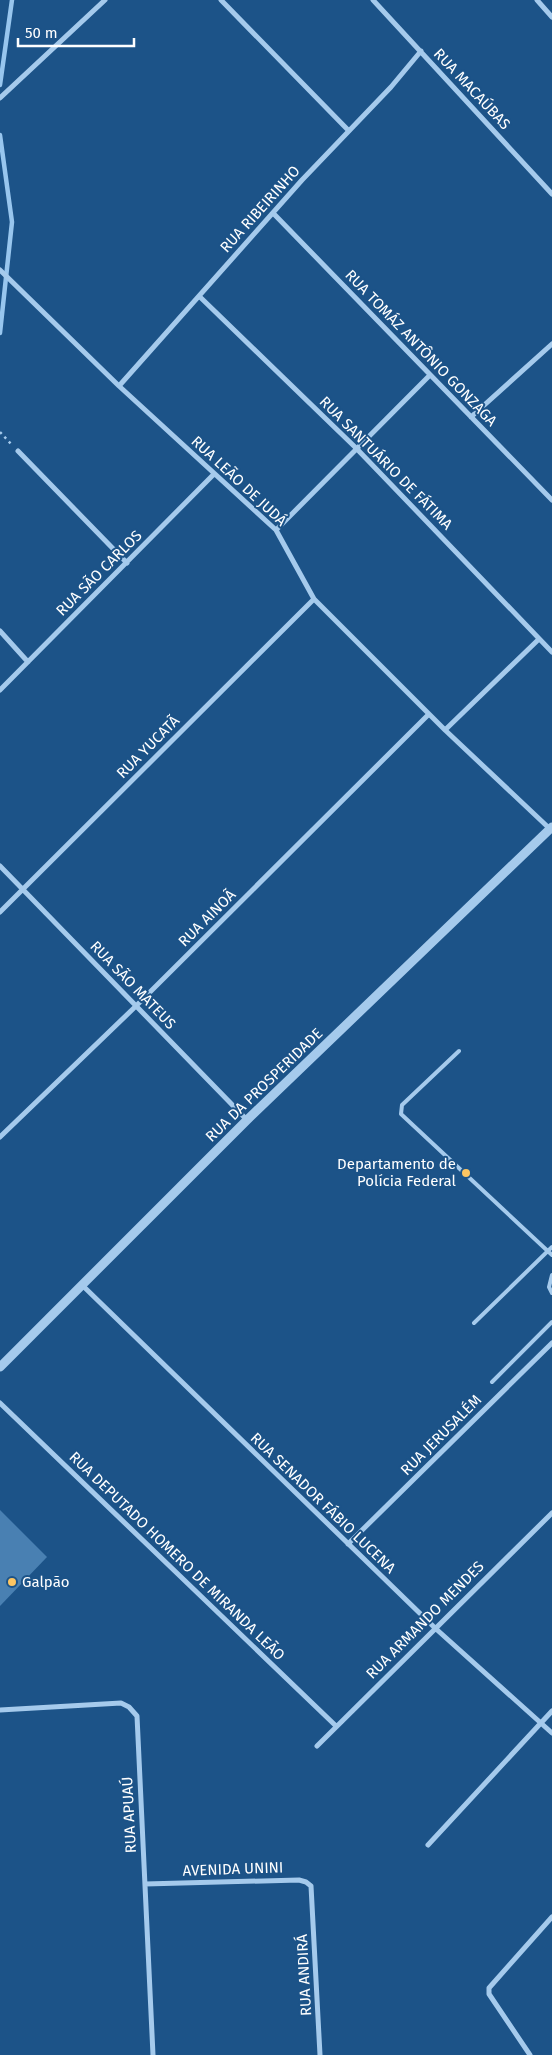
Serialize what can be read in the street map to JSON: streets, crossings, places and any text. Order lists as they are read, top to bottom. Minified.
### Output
{"streets":{"street":["RUA MACAÚBAS","RUA RIBEIRINHO","RUA TOMÁZ ANTÔNIO GONZAGA","RUA SANTUÁRIO DE FÁTIMA","RUA LEÃO DE JUDÁ","RUA SÃO CARLOS","RUA YUCATÃ","RUA AINOÃ","RUA SÃO MATEUS","RUA DA PROSPERIDADE","RUA JERUSALÉM","RUA SENADOR FÁBIO LUCENA","RUA DEPUTADO HOMERO DE MIRANDA LEÃO","RUA ARMANDO MENDES","RUA APUAÚ","AVENIDA UNINI","RUA ANDIRÁ"]},"crossings":[["RUA MACAÚBAS","RUA RIBEIRINHO"],["RUA RIBEIRINHO","RUA TOMÁZ ANTÔNIO GONZAGA"],["RUA RIBEIRINHO","RUA SANTUÁRIO DE FÁTIMA"],["RUA RIBEIRINHO","RUA LEÃO DE JUDÁ"],["RUA LEÃO DE JUDÁ","RUA SÃO CARLOS"],["RUA LEÃO DE JUDÁ","RUA YUCATÃ"],["RUA LEÃO DE JUDÁ","RUA AINOÃ"],["RUA LEÃO DE JUDÁ","RUA DA PROSPERIDADE"],["RUA YUCATÃ","RUA SÃO MATEUS"],["RUA AINOÃ","RUA SÃO MATEUS"],["RUA SÃO MATEUS","RUA DA PROSPERIDADE"],["RUA DA PROSPERIDADE","RUA SENADOR FÁBIO LUCENA"],["RUA JERUSALÉM","RUA SENADOR FÁBIO LUCENA"],["RUA SENADOR FÁBIO LUCENA","RUA ARMANDO MENDES"],["RUA DEPUTADO HOMERO DE MIRANDA LEÃO","RUA ARMANDO MENDES"],["RUA APUAÚ","AVENIDA UNINI"],["AVENIDA UNINI","RUA ANDIRÁ"]],"places":["Departamento de Polícia Federal","Galpão"],"scale_bar":"50 m"}
